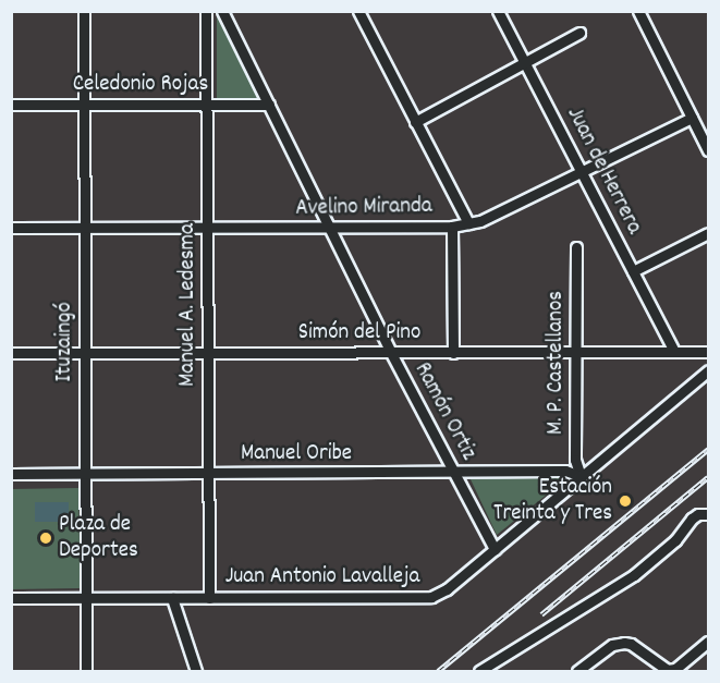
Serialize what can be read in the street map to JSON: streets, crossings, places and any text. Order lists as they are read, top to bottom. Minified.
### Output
{"streets":{"street":["Celedonio Rojas","Juan de Herrera","Avelino Miranda","Manuel A. Ledesma","Simón del Pino","Ituzaingó","M. P. Castellanos","Ramón Ortiz","Manuel Oribe","Juan Antonio Lavalleja"]},"crossings":[["Celedonio Rojas","Manuel A. Ledesma"],["Celedonio Rojas","Ituzaingó"],["Celedonio Rojas","Ramón Ortiz"],["Juan de Herrera","Avelino Miranda"],["Juan de Herrera","Simón del Pino"],["Avelino Miranda","Manuel A. Ledesma"],["Avelino Miranda","Ituzaingó"],["Avelino Miranda","Ramón Ortiz"],["Manuel A. Ledesma","Simón del Pino"],["Manuel A. Ledesma","Manuel Oribe"],["Manuel A. Ledesma","Juan Antonio Lavalleja"],["Simón del Pino","Ituzaingó"],["Simón del Pino","M. P. Castellanos"],["Simón del Pino","Ramón Ortiz"],["Ituzaingó","Manuel Oribe"],["Ituzaingó","Juan Antonio Lavalleja"],["M. P. Castellanos","Manuel Oribe"],["M. P. Castellanos","Juan Antonio Lavalleja"],["Ramón Ortiz","Manuel Oribe"],["Ramón Ortiz","Juan Antonio Lavalleja"],["Manuel Oribe","Juan Antonio Lavalleja"]],"places":["Estación Treinta y Tres","Plaza de Deportes"]}
